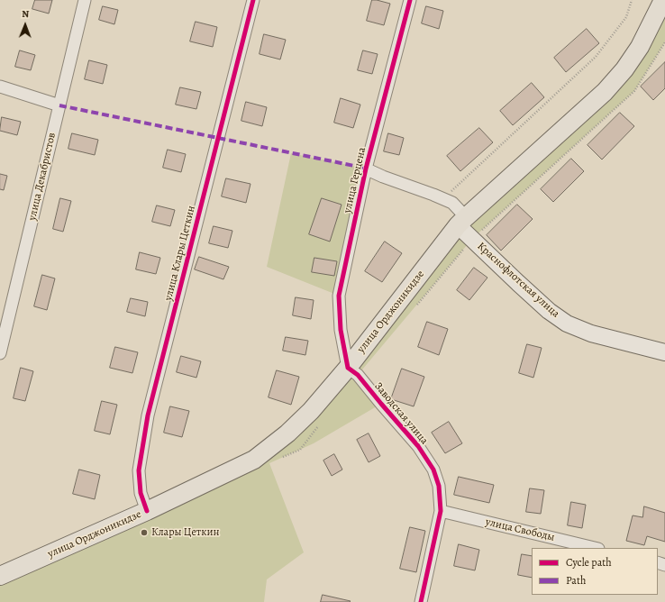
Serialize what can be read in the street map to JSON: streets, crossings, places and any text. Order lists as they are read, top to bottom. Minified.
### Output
{"streets":{"main road":["улица Орджоникидзе"],"street":["улица Декабристов","улица Герцена","улица Клары Цеткин","Краснофлотская улица","Заводская улица","улица Свободы"]},"crossings":[["улица Герцена","Краснофлотская улица"],["улица Герцена","улица Орджоникидзе"],["улица Герцена","Заводская улица"],["улица Клары Цеткин","улица Орджоникидзе"],["Краснофлотская улица","улица Орджоникидзе"],["улица Орджоникидзе","Заводская улица"],["Заводская улица","улица Свободы"]],"places":["Клары Цеткин"],"legend":["Cycle path","Path"],"north":"top"}
